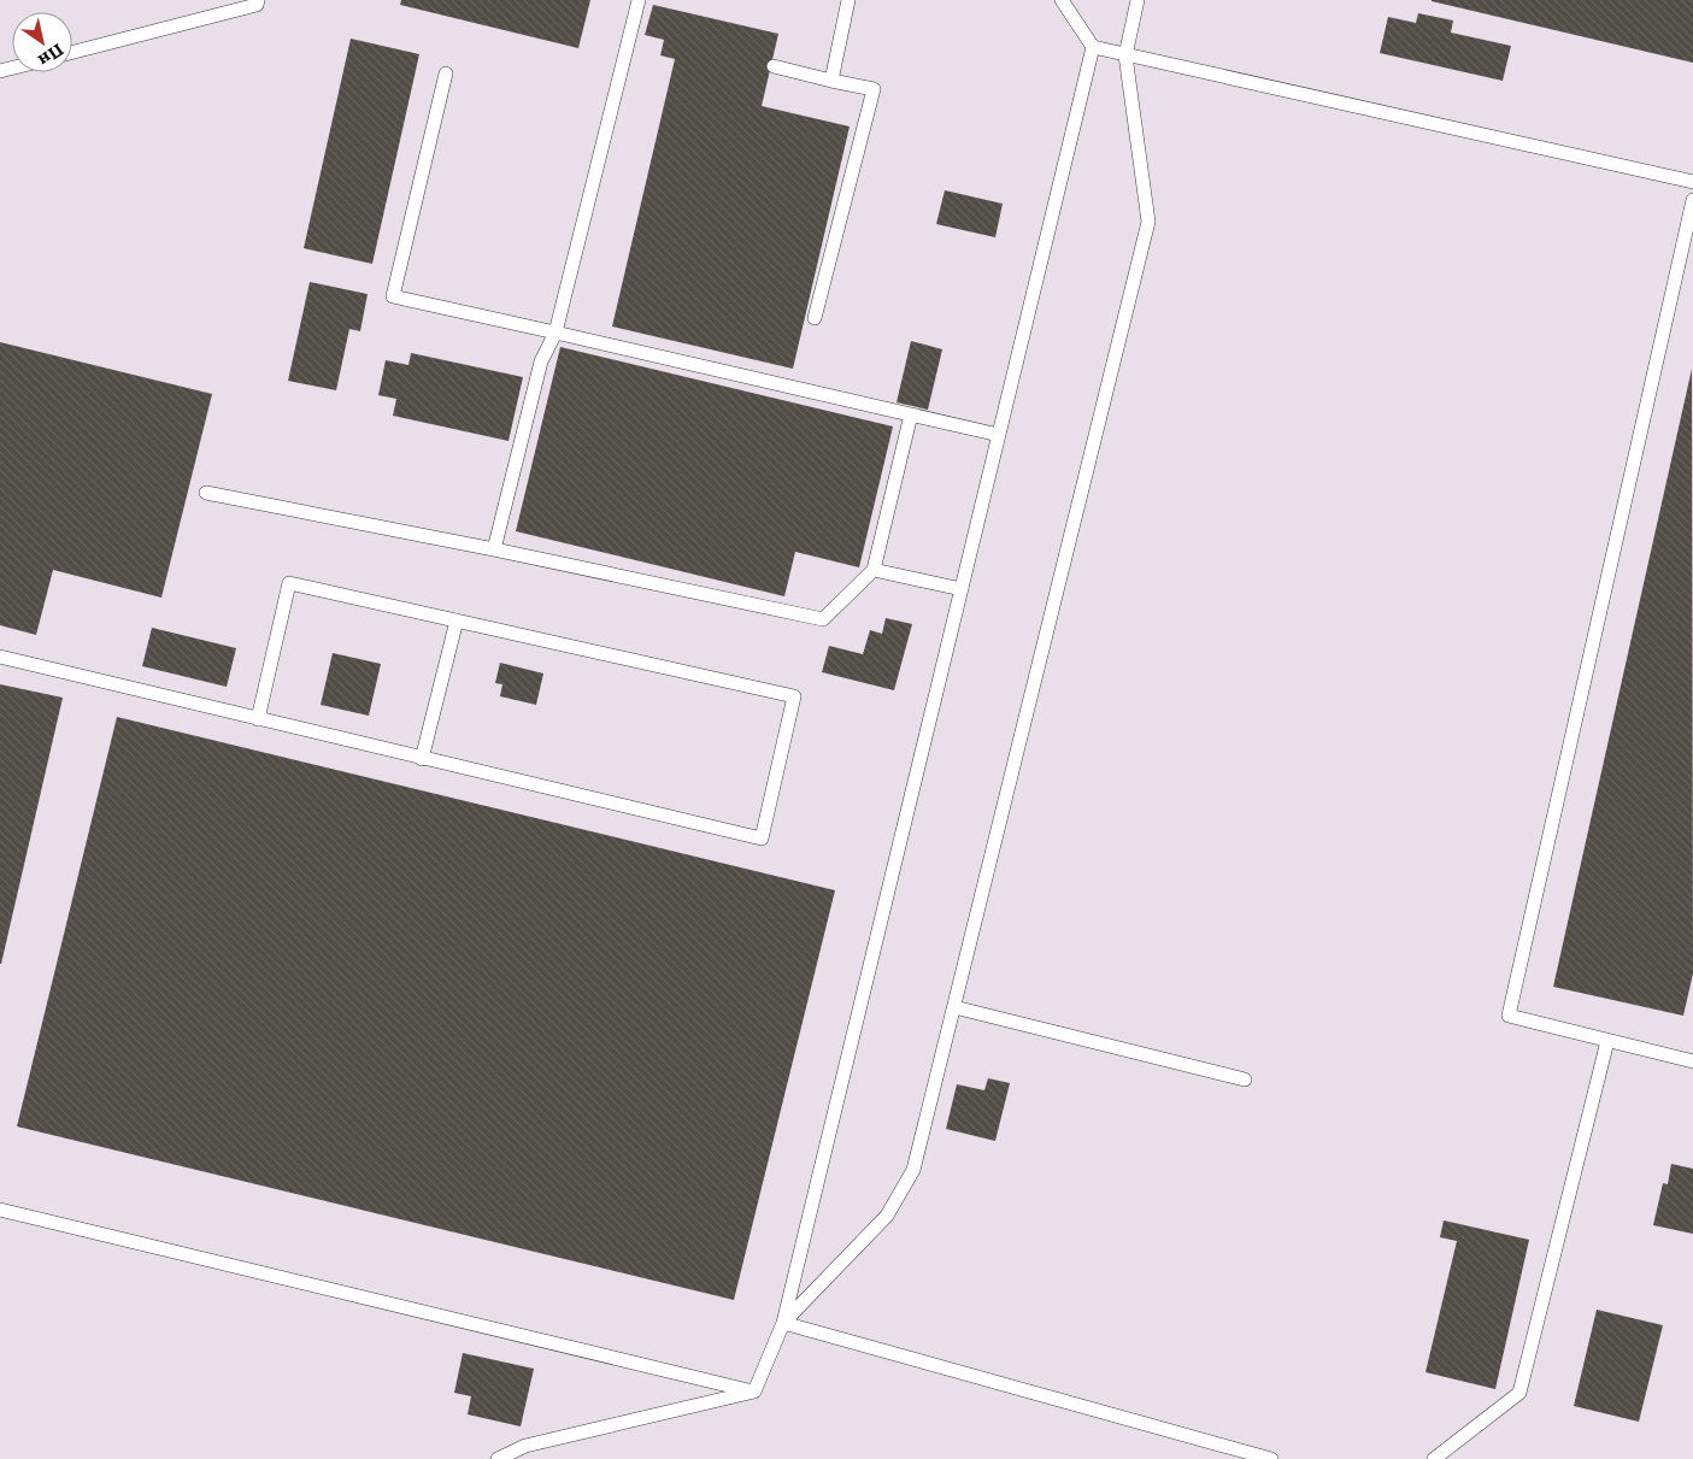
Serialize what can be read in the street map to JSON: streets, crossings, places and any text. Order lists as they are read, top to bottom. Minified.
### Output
{"north":"bottom right"}
